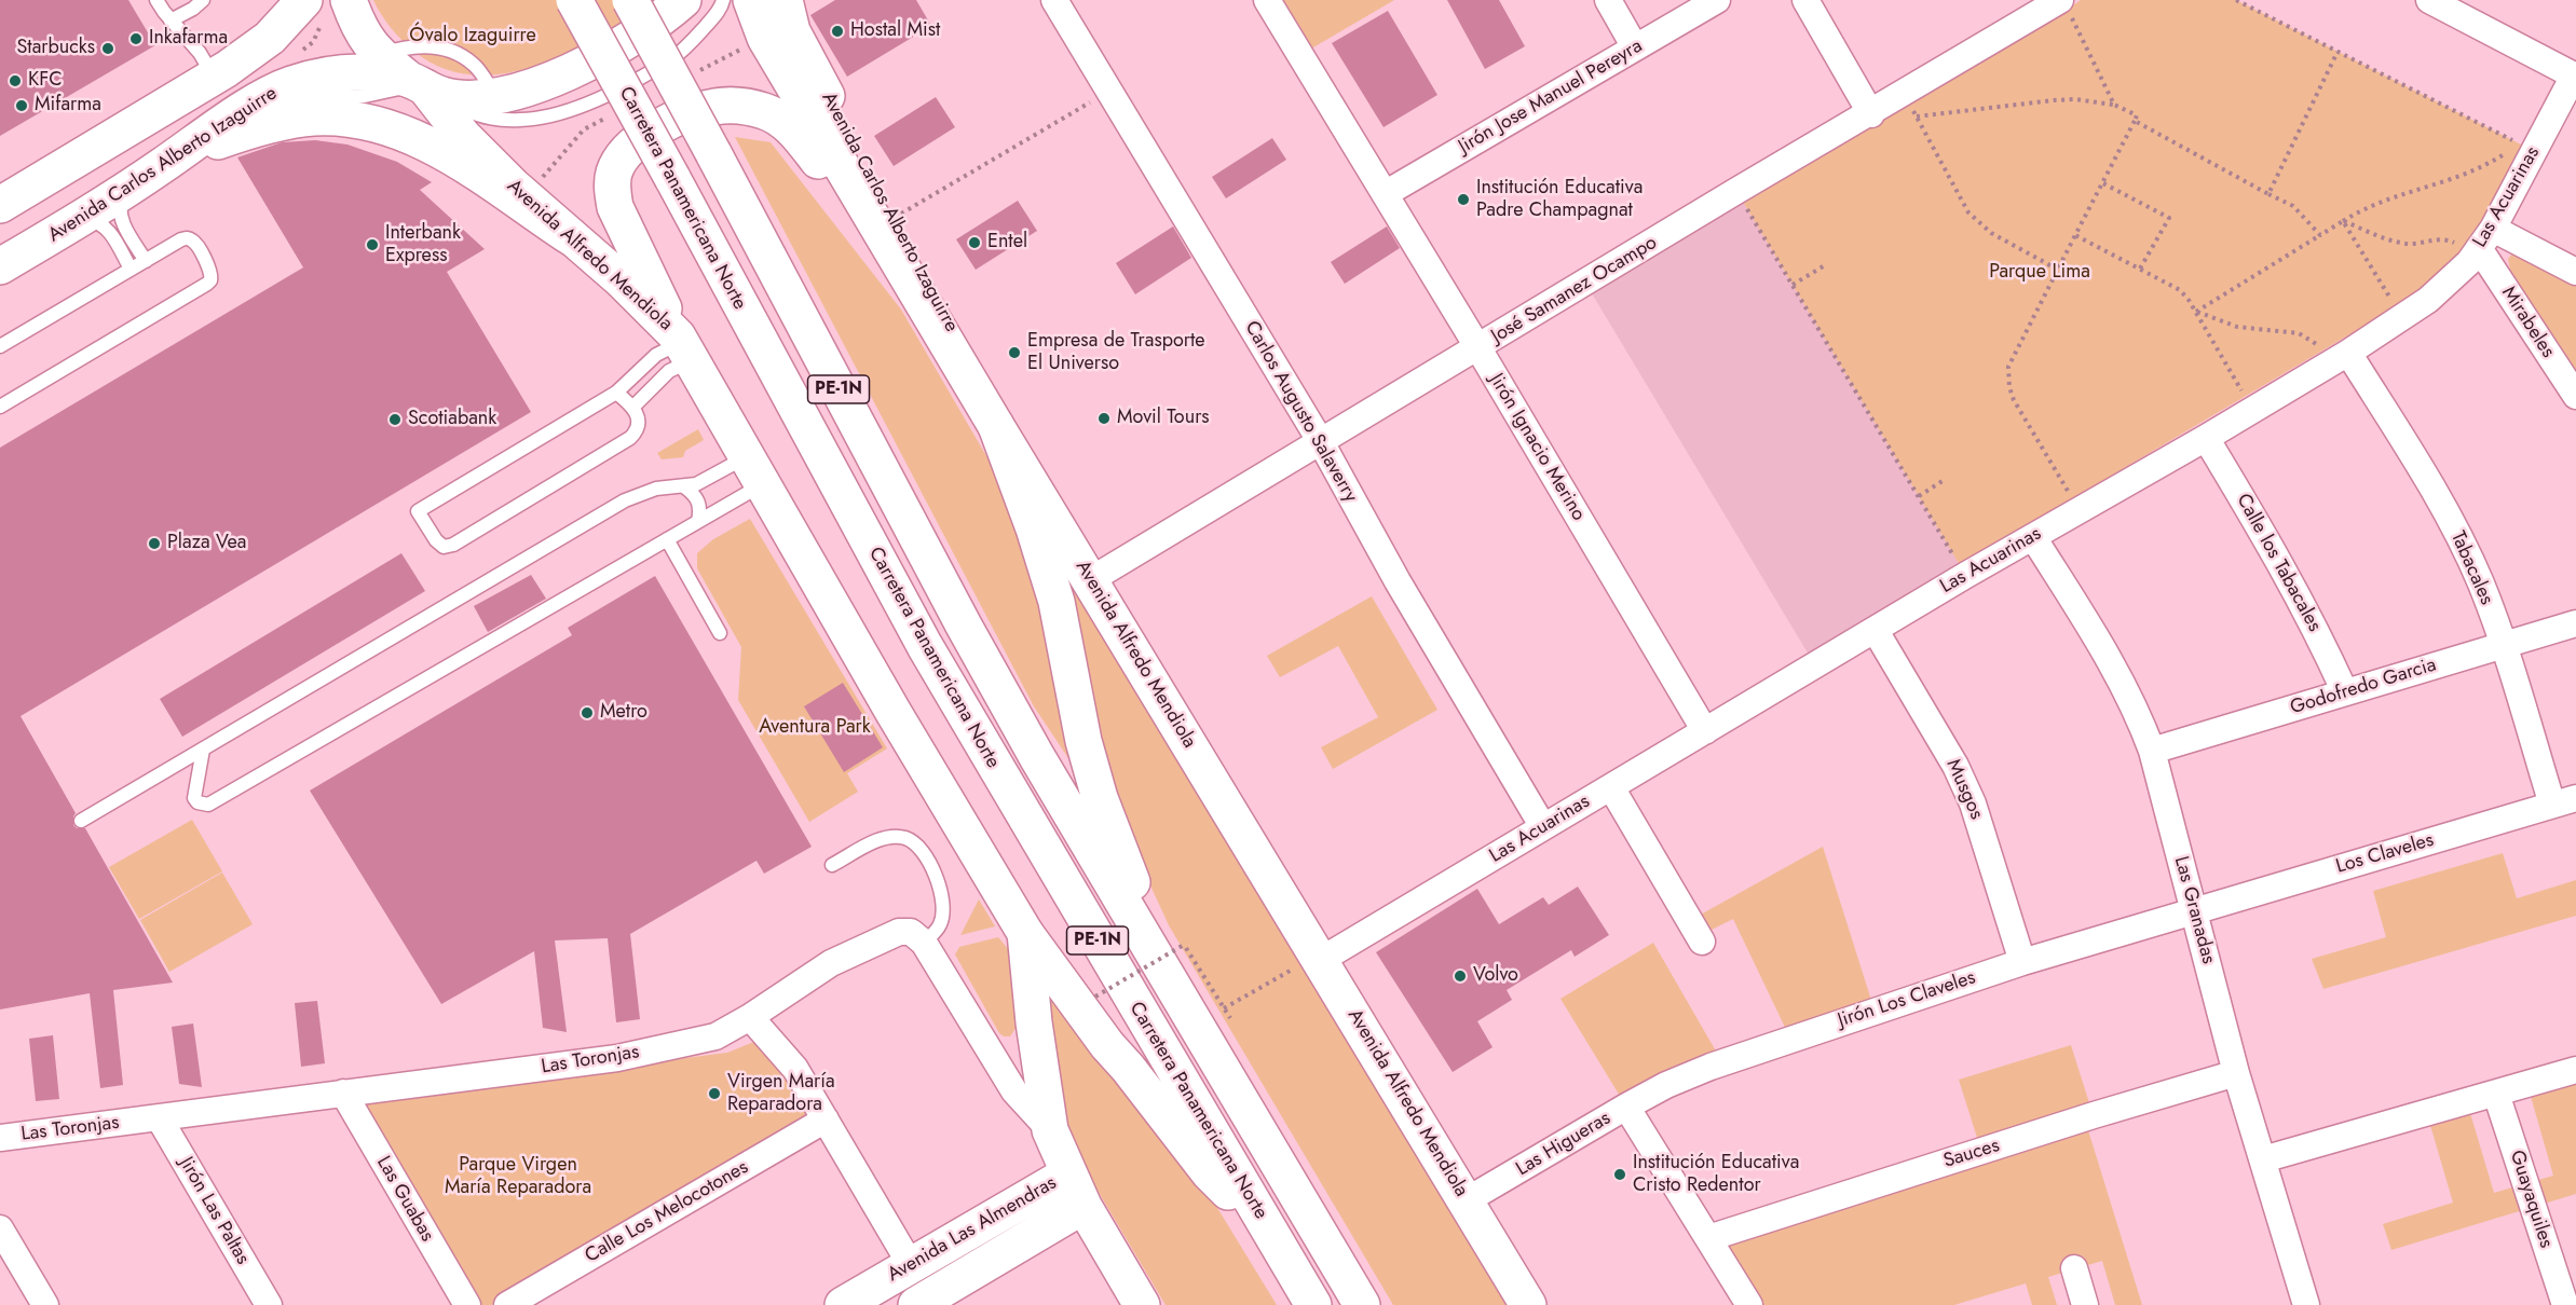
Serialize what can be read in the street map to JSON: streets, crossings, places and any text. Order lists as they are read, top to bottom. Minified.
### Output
{"streets":{"main road":["Avenida Carlos Alberto Izaguirre","Carretera Panamericana Norte","Avenida Alfredo Mendiola","PE-1N","Avenida Las Almendras"],"street":["Jirón Jose Manuel Pereyra","Las Acuarinas","José Samanez Ocampo","Mirabeles","Carlos Augusto Salaverry","Jirón Ignacio Merino","Calle los Tabacales","Tabacales","Godofredo Garcia","Musgos","Los Claveles","Las Granadas","Jirón Los Claveles","Las Toronjas","Las Higueras","Sauces","Las Guabas","Guayaquiles","Jirón Las Paltas","Calle Los Melocotones"]},"crossings":[["Jirón Jose Manuel Pereyra","Jirón Ignacio Merino"],["Avenida Carlos Alberto Izaguirre","Avenida Alfredo Mendiola"],["Las Acuarinas","Avenida Alfredo Mendiola"],["Las Acuarinas","Mirabeles"],["Las Acuarinas","Carlos Augusto Salaverry"],["Las Acuarinas","Jirón Ignacio Merino"],["Las Acuarinas","Calle los Tabacales"],["Las Acuarinas","Tabacales"],["Las Acuarinas","Musgos"],["Las Acuarinas","Las Granadas"],["Avenida Alfredo Mendiola","José Samanez Ocampo"],["Avenida Alfredo Mendiola","Las Higueras"],["Avenida Alfredo Mendiola","Avenida Las Almendras"],["José Samanez Ocampo","Carlos Augusto Salaverry"],["José Samanez Ocampo","Jirón Ignacio Merino"],["Calle los Tabacales","Godofredo Garcia"],["Tabacales","Godofredo Garcia"],["Tabacales","Los Claveles"],["Godofredo Garcia","Las Granadas"],["Musgos","Jirón Los Claveles"],["Los Claveles","Las Granadas"],["Los Claveles","Jirón Los Claveles"],["Las Granadas","Jirón Los Claveles"],["Las Granadas","Sauces"],["Jirón Los Claveles","Las Higueras"],["Las Toronjas","Las Guabas"],["Las Toronjas","Jirón Las Paltas"],["Las Higueras","Sauces"]],"parks":["Óvalo Izaguirre","Parque Lima","Aventura Park","Parque Virgen María Reparadora"],"places":["Hostal Mist","Inkafarma","Starbucks","KFC","Mifarma","Institución Educativa Padre Champagnat","Entel","Interbank Express","Empresa de Trasporte El Universo","Movil Tours","Scotiabank","Plaza Vea","Metro","Volvo","Virgen María Reparadora","Institución Educativa Cristo Redentor"]}
